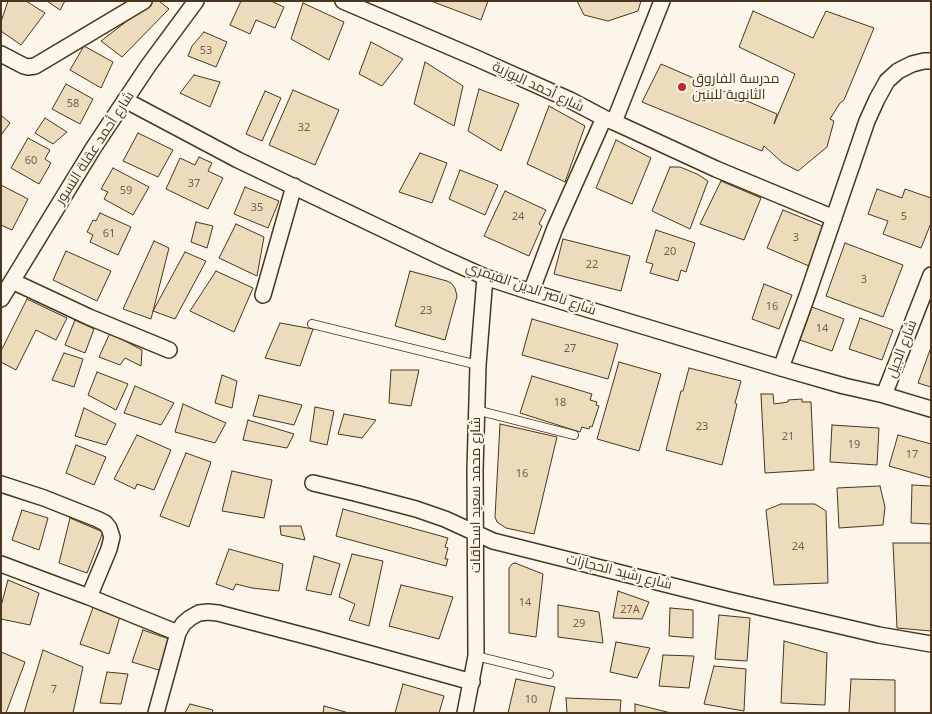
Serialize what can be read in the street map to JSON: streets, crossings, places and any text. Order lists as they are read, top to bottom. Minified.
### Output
{"streets":{"street":["شارع أحمد البوزية","شارع أحمد عقلة النسور","شارع ناصر الدين القيمري","شارع الجيل","شارع محمد سعيد اسحاقات","شارع رشيد الحجازات"]},"crossings":[["شارع أحمد عقلة النسور","شارع ناصر الدين القيمري"],["شارع ناصر الدين القيمري","شارع الجيل"],["شارع ناصر الدين القيمري","شارع محمد سعيد اسحاقات"],["شارع محمد سعيد اسحاقات","شارع رشيد الحجازات"]],"places":["مدرسة الفاروق الثانوية للبنين"],"house_numbers":["53","58","32","60","37","59","35","24","5","61","3","20","22","3","16","23","14","27","18","23","21","19","17","16","24","14","27A","29","7","10"]}
